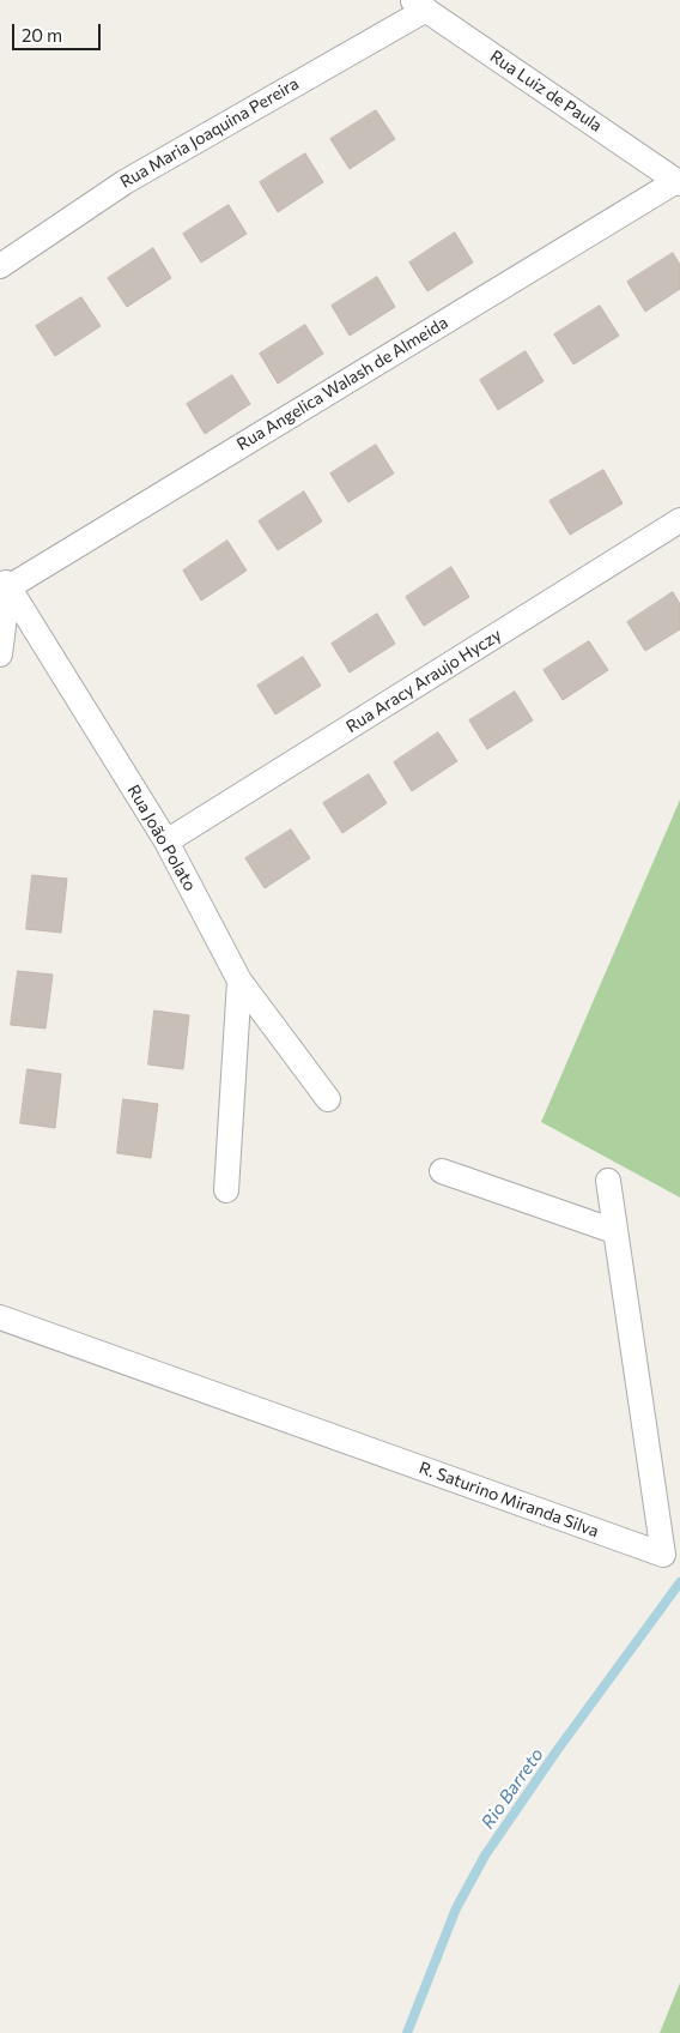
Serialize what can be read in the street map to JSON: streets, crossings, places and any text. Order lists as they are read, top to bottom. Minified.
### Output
{"streets":{"street":["Rua Luiz de Paula","Rua Maria Joaquina Pereira","Rua Angelica Walash de Almeida","Rua Aracy Araujo Hyczy","Rua João Polato","R. Saturino Miranda Silva"]},"crossings":[["Rua Luiz de Paula","Rua Maria Joaquina Pereira"],["Rua Luiz de Paula","Rua Angelica Walash de Almeida"],["Rua Angelica Walash de Almeida","Rua João Polato"],["Rua Aracy Araujo Hyczy","Rua João Polato"]],"water":["Rio Barreto"],"scale_bar":"20 m"}
